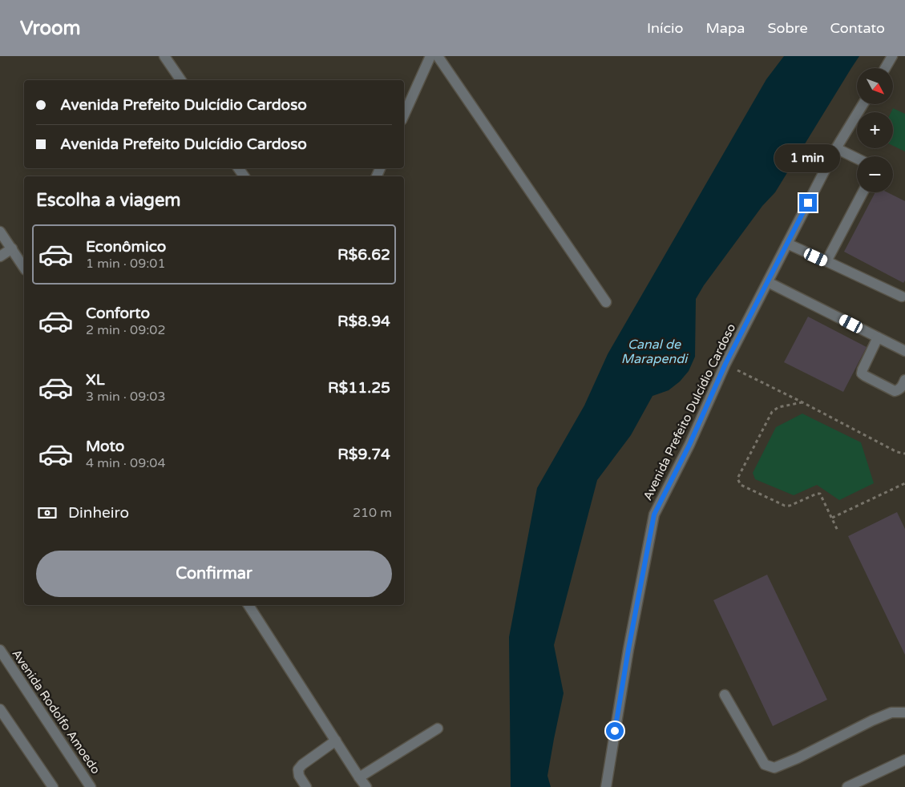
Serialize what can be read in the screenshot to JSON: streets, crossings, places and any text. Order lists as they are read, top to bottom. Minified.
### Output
{"streets":{"street":["Avenida Prefeito Dulcídio Cardoso","Avenida Rodolfo Amoedo"]},"water":["Canal de Marapendi"],"north":"bottom right","page":{"header":"Vroom","nav":["Início","Mapa","Sobre","Contato"],"map_buttons":["+","−"],"banner":["Avenida Prefeito Dulcídio Cardoso","Avenida Prefeito Dulcídio Cardoso"],"bubble":"1 min","heading":"Escolha a viagem","list":[{"name":"Econômico","note":"1 min · 09:01","value":"R$6.62"},{"name":"Conforto","note":"2 min · 09:02","value":"R$8.94"},{"name":"XL","note":"3 min · 09:03","value":"R$11.25"},{"name":"Moto","note":"4 min · 09:04","value":"R$9.74"}],"pay":["Dinheiro","210 m"],"buttons":"Confirmar"}}
